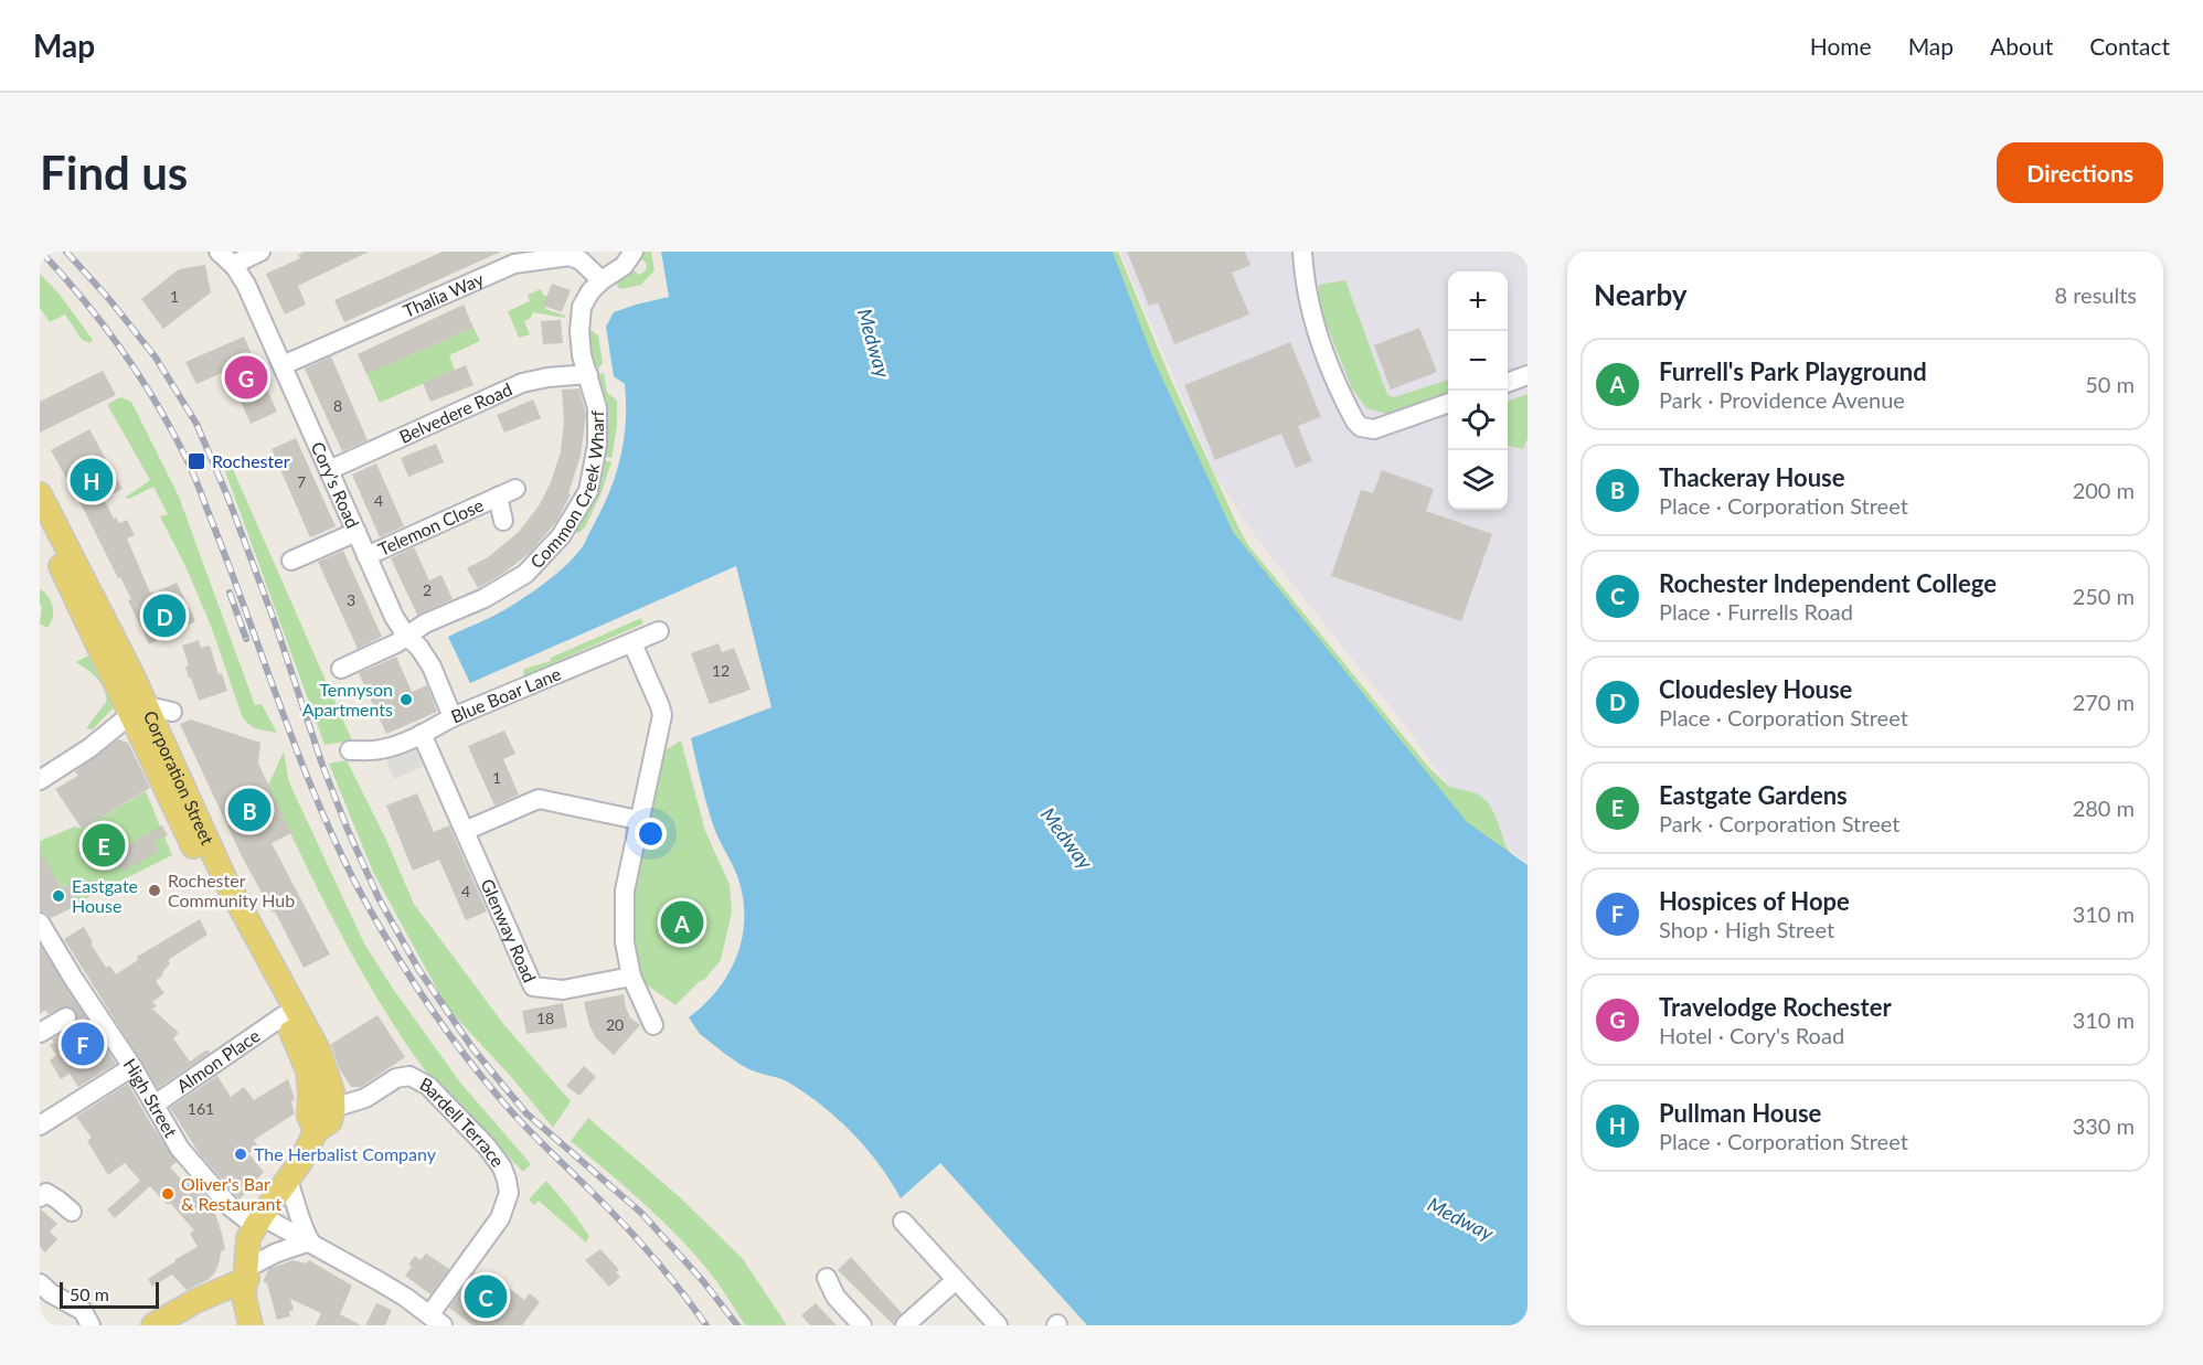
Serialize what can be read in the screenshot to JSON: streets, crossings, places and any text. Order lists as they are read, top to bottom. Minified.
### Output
{"streets":{"main road":["Corporation Street"],"street":["Thalia Way","Belvedere Road","Cory's Road","Common Creek Wharf","Telemon Close","Blue Boar Lane","Glenway Road","Almon Place","High Street","Bardell Terrace"]},"crossings":[["Thalia Way","Cory's Road"],["Thalia Way","Common Creek Wharf"],["Belvedere Road","Cory's Road"],["Belvedere Road","Common Creek Wharf"],["Cory's Road","Common Creek Wharf"],["Cory's Road","Telemon Close"],["Cory's Road","Blue Boar Lane"],["Blue Boar Lane","Glenway Road"],["Corporation Street","Almon Place"],["Corporation Street","High Street"],["Corporation Street","Bardell Terrace"],["Almon Place","High Street"],["High Street","Bardell Terrace"]],"water":["Medway"],"places":{"transit":["Rochester"],"other":["Tennyson Apartments","Rochester Community Hub","Eastgate House","The Herbalist Company","Oliver's Bar & Restaurant"]},"house_numbers":["1","8","7","4","2","3","12","1","4","18","20","161"],"scale_bar":"50 m","page":{"header":"Map","nav":["Home","Map","About","Contact"],"buttons":"Directions","title":"Find us","heading":["Nearby","8 results"],"map_buttons":["+","−"],"list":[{"mark":"A","name":"Furrell's Park Playground","note":"Park · Providence Avenue","value":"50 m"},{"mark":"B","name":"Thackeray House","note":"Place · Corporation Street","value":"200 m"},{"mark":"C","name":"Rochester Independent College","note":"Place · Furrells Road","value":"250 m"},{"mark":"D","name":"Cloudesley House","note":"Place · Corporation Street","value":"270 m"},{"mark":"E","name":"Eastgate Gardens","note":"Park · Corporation Street","value":"280 m"},{"mark":"F","name":"Hospices of Hope","note":"Shop · High Street","value":"310 m"},{"mark":"G","name":"Travelodge Rochester","note":"Hotel · Cory's Road","value":"310 m"},{"mark":"H","name":"Pullman House","note":"Place · Corporation Street","value":"330 m"}],"pins":["G","H","D","B","E","A","F","C"],"scale":"50 m"}}
